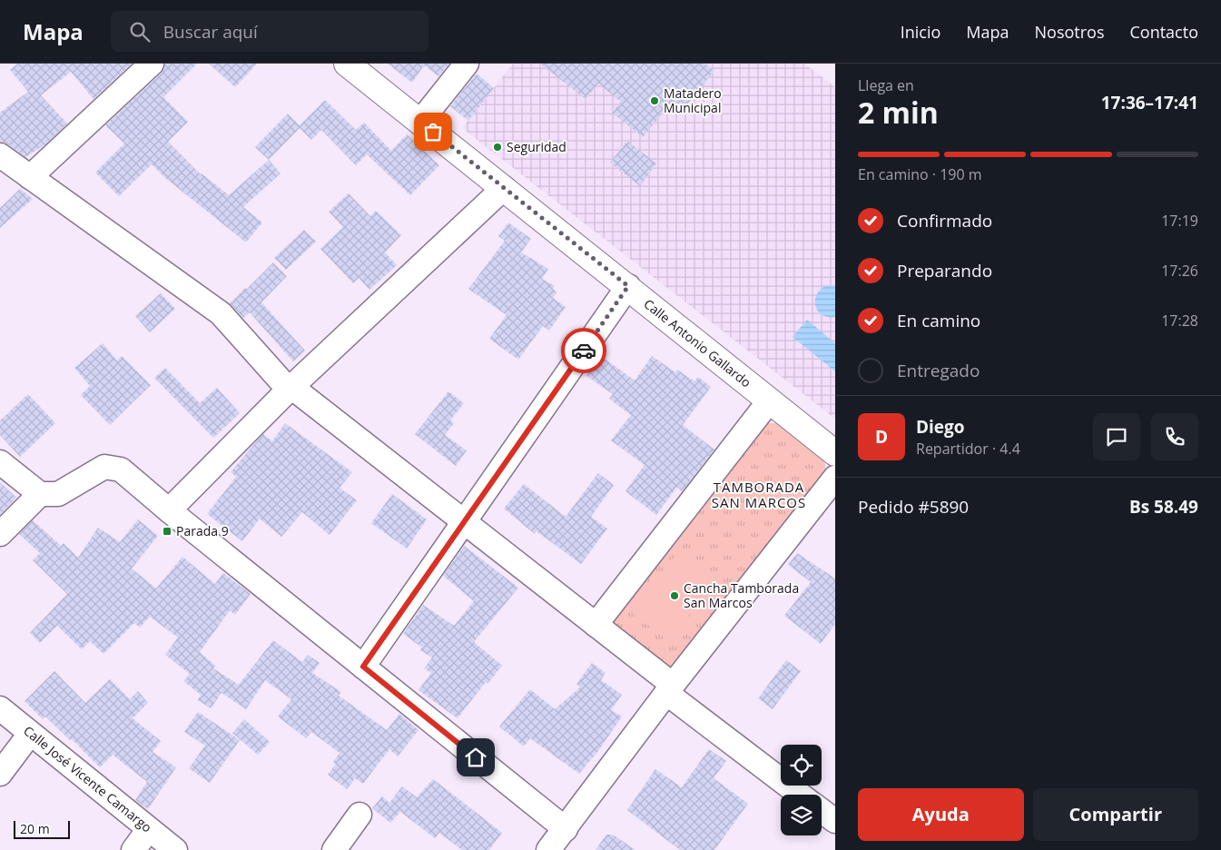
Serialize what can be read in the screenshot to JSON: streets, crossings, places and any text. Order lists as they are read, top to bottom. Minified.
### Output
{"streets":{"main road":["Calle Antonio Gallardo"],"street":["Calle José Vicente Camargo"]},"districts":["TAMBORADA SAN MARCOS"],"places":{"other":["Matadero Municipal","Seguridad","Cancha Tamborada San Marcos"],"transit":["Parada 9"]},"scale_bar":"20 m","page":{"header":"Mapa","search":"Buscar aquí","nav":["Inicio","Mapa","Nosotros","Contacto"],"heading":["2 min","Llega en","17:36–17:41"],"panel":["Diego","Repartidor · 4.4","Pedido #5890","Bs 58.49"],"bar":"En camino · 190 m","list":[["Confirmado","17:19"],["Preparando","17:26"],["En camino","17:28"],"Entregado"],"round":"D","buttons":["Ayuda","Compartir"],"scale":"20 m"}}
